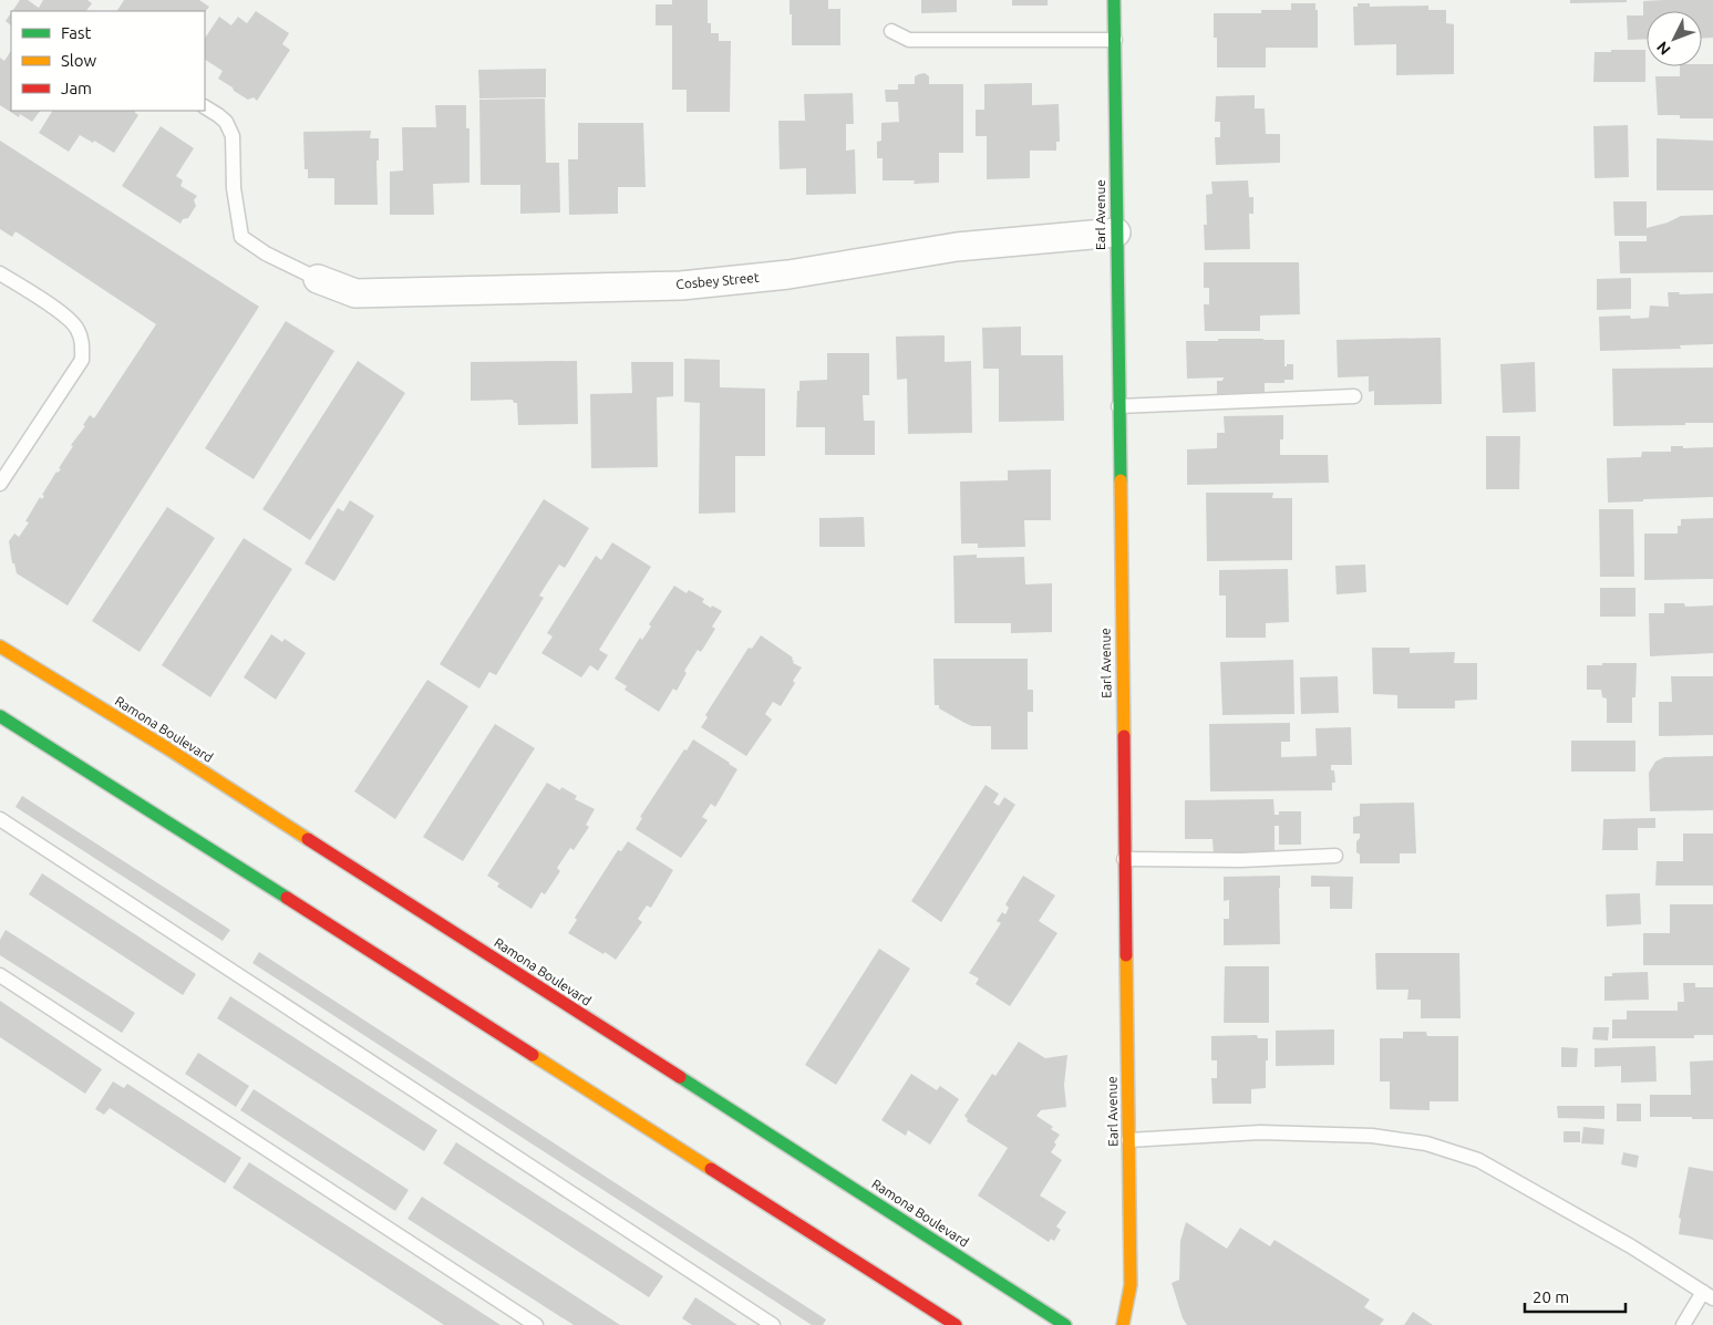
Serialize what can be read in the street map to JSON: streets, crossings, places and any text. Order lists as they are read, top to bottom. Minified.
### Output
{"streets":{"main road":["Earl Avenue","Ramona Boulevard"],"street":["Cosbey Street"]},"crossings":[["Earl Avenue","Cosbey Street"]],"legend":["Fast","Slow","Jam"],"scale_bar":"20 m","north":"bottom left"}
